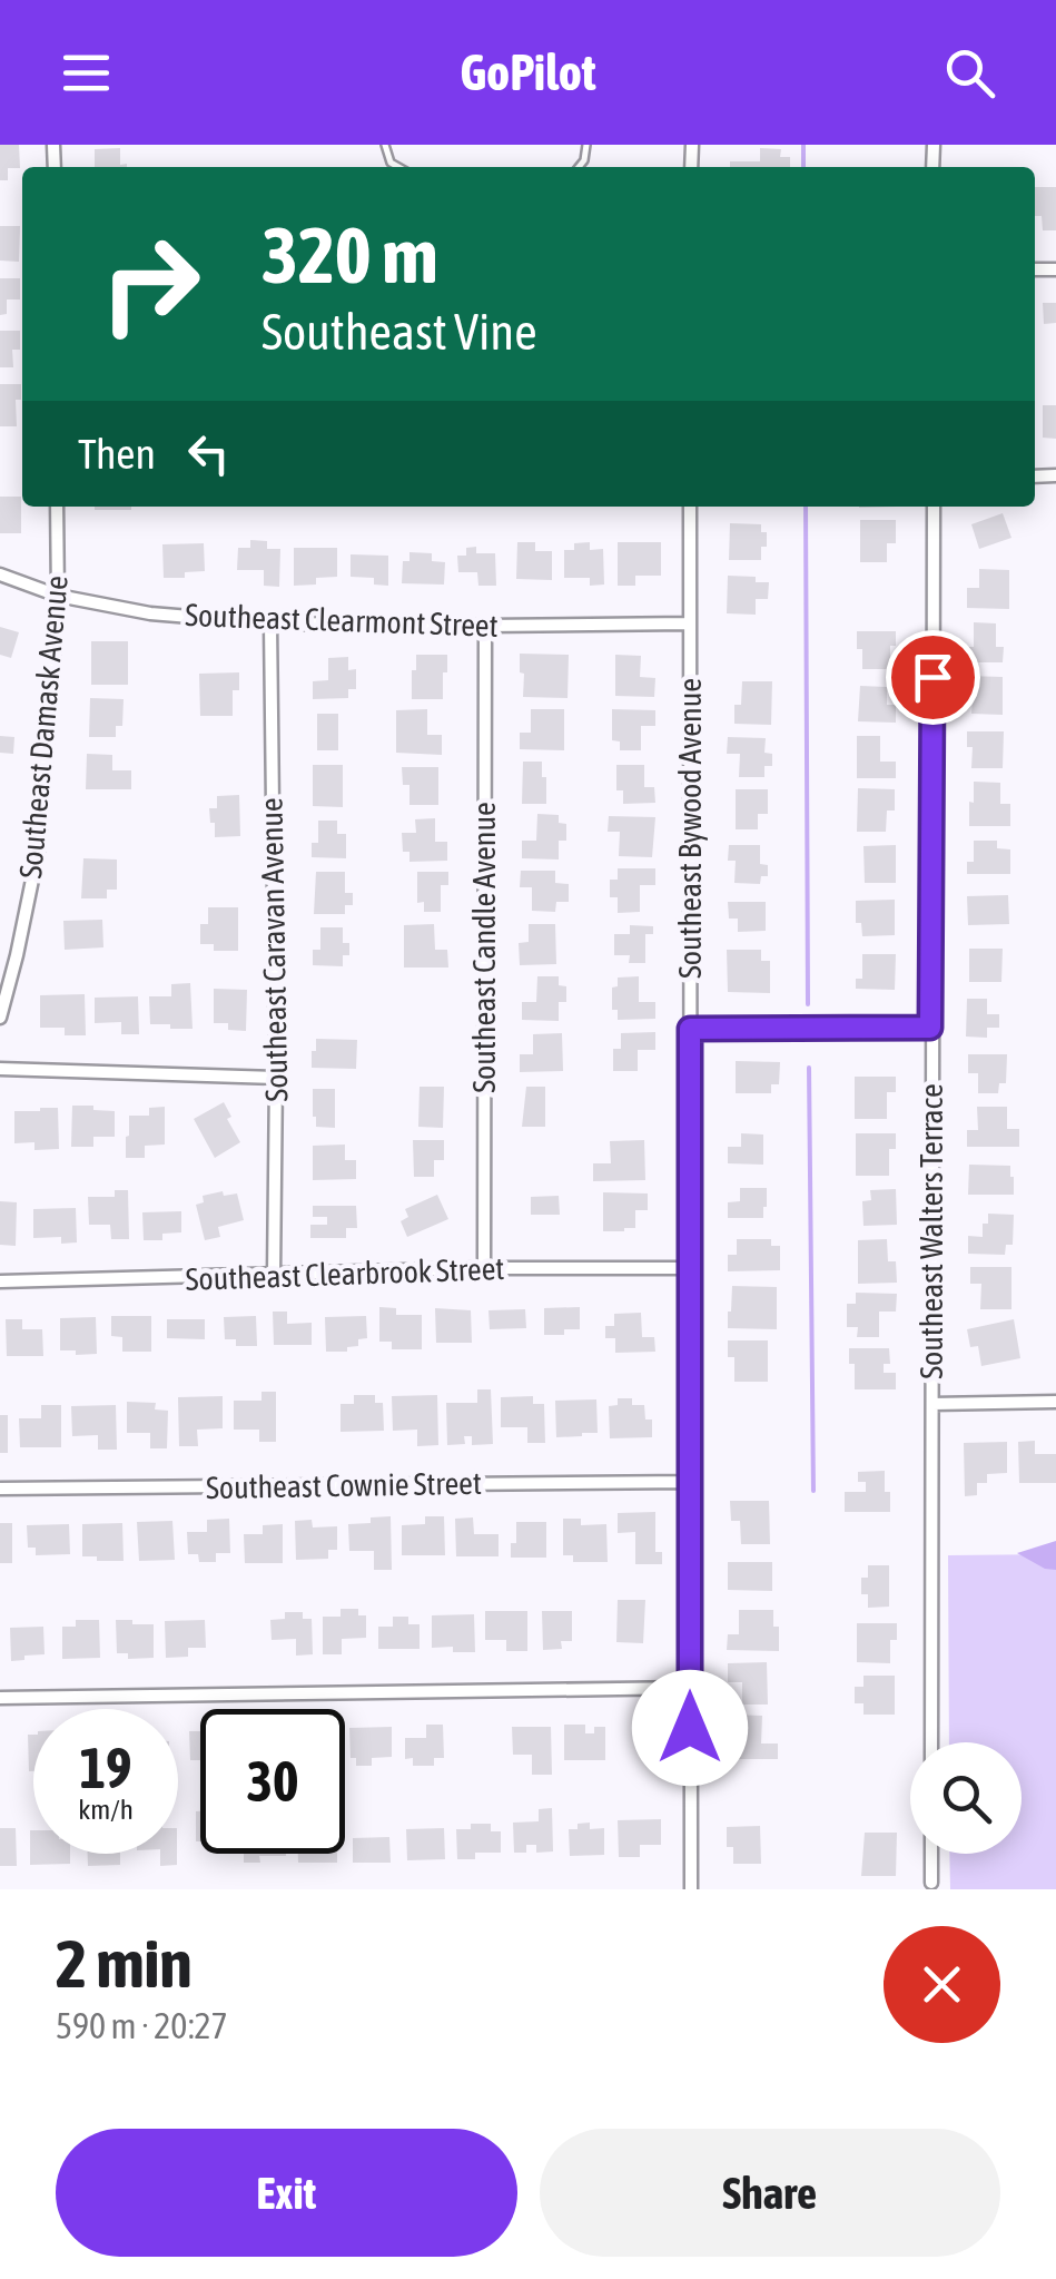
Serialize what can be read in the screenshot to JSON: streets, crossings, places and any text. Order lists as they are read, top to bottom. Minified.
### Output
{"streets":{"street":["Southeast Clearmont Street","Southeast Damask Avenue","Southeast Bywood Avenue","Southeast Candle Avenue","Southeast Caravan Avenue","Southeast Walters Terrace","Southeast Clearbrook Street","Southeast Cownie Street"]},"crossings":[["Southeast Clearmont Street","Southeast Damask Avenue"],["Southeast Clearmont Street","Southeast Bywood Avenue"],["Southeast Clearmont Street","Southeast Candle Avenue"],["Southeast Clearmont Street","Southeast Caravan Avenue"],["Southeast Bywood Avenue","Southeast Clearbrook Street"],["Southeast Bywood Avenue","Southeast Cownie Street"],["Southeast Candle Avenue","Southeast Clearbrook Street"],["Southeast Caravan Avenue","Southeast Clearbrook Street"]],"page":{"header":"GoPilot","turn":["320 m","Southeast Vine"],"then":"Then","speed":"19 km/h","limit":"30","heading":["2 min","590 m · 20:27"],"buttons":["Exit","Share"]}}
